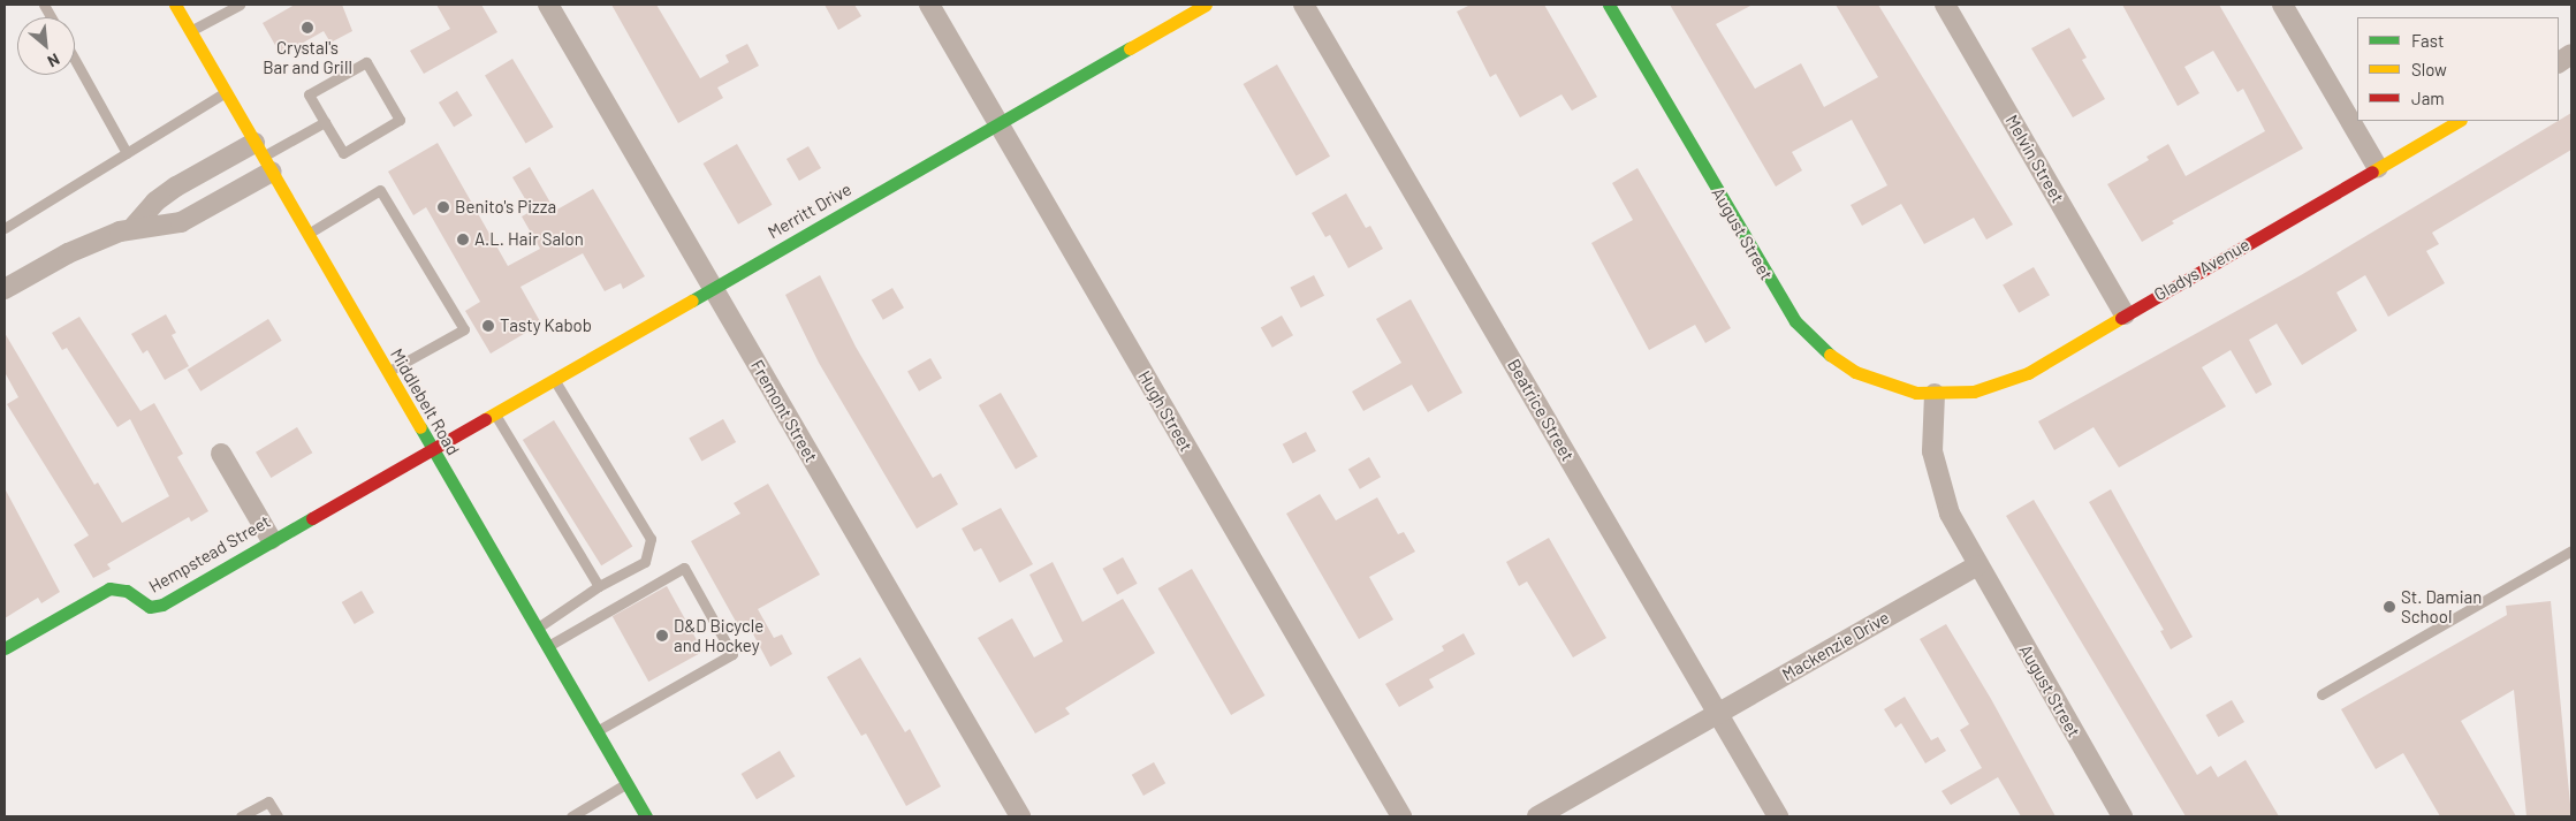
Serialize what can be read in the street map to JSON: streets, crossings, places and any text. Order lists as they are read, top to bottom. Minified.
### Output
{"streets":{"street":["Melvin Street","Merritt Drive","August Street","Gladys Avenue","Middlebelt Road","Beatrice Street","Fremont Street","Hugh Street","Hempstead Street","Mackenzie Drive"]},"crossings":[["Melvin Street","Gladys Avenue"],["Merritt Drive","Middlebelt Road"],["Merritt Drive","Fremont Street"],["Merritt Drive","Hugh Street"],["Merritt Drive","Hempstead Street"],["August Street","Gladys Avenue"],["August Street","Mackenzie Drive"],["Middlebelt Road","Hempstead Street"],["Beatrice Street","Mackenzie Drive"]],"places":["Crystal's Bar and Grill","Benito's Pizza","A.L. Hair Salon","Tasty Kabob","St. Damian School","D&D Bicycle and Hockey"],"legend":["Fast","Slow","Jam"],"north":"bottom right"}
